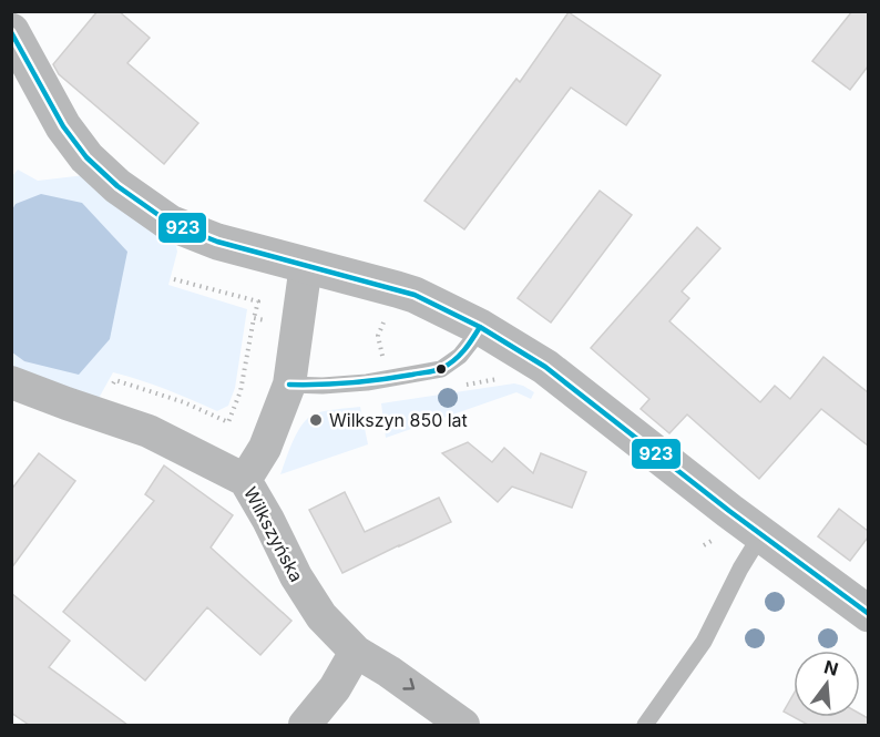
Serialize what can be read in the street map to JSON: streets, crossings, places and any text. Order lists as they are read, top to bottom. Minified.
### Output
{"streets":{"street":["Wilkszyńska"]},"places":["Wilkszyn 850 lat"],"lines":["transit line 923"],"north":"top"}
